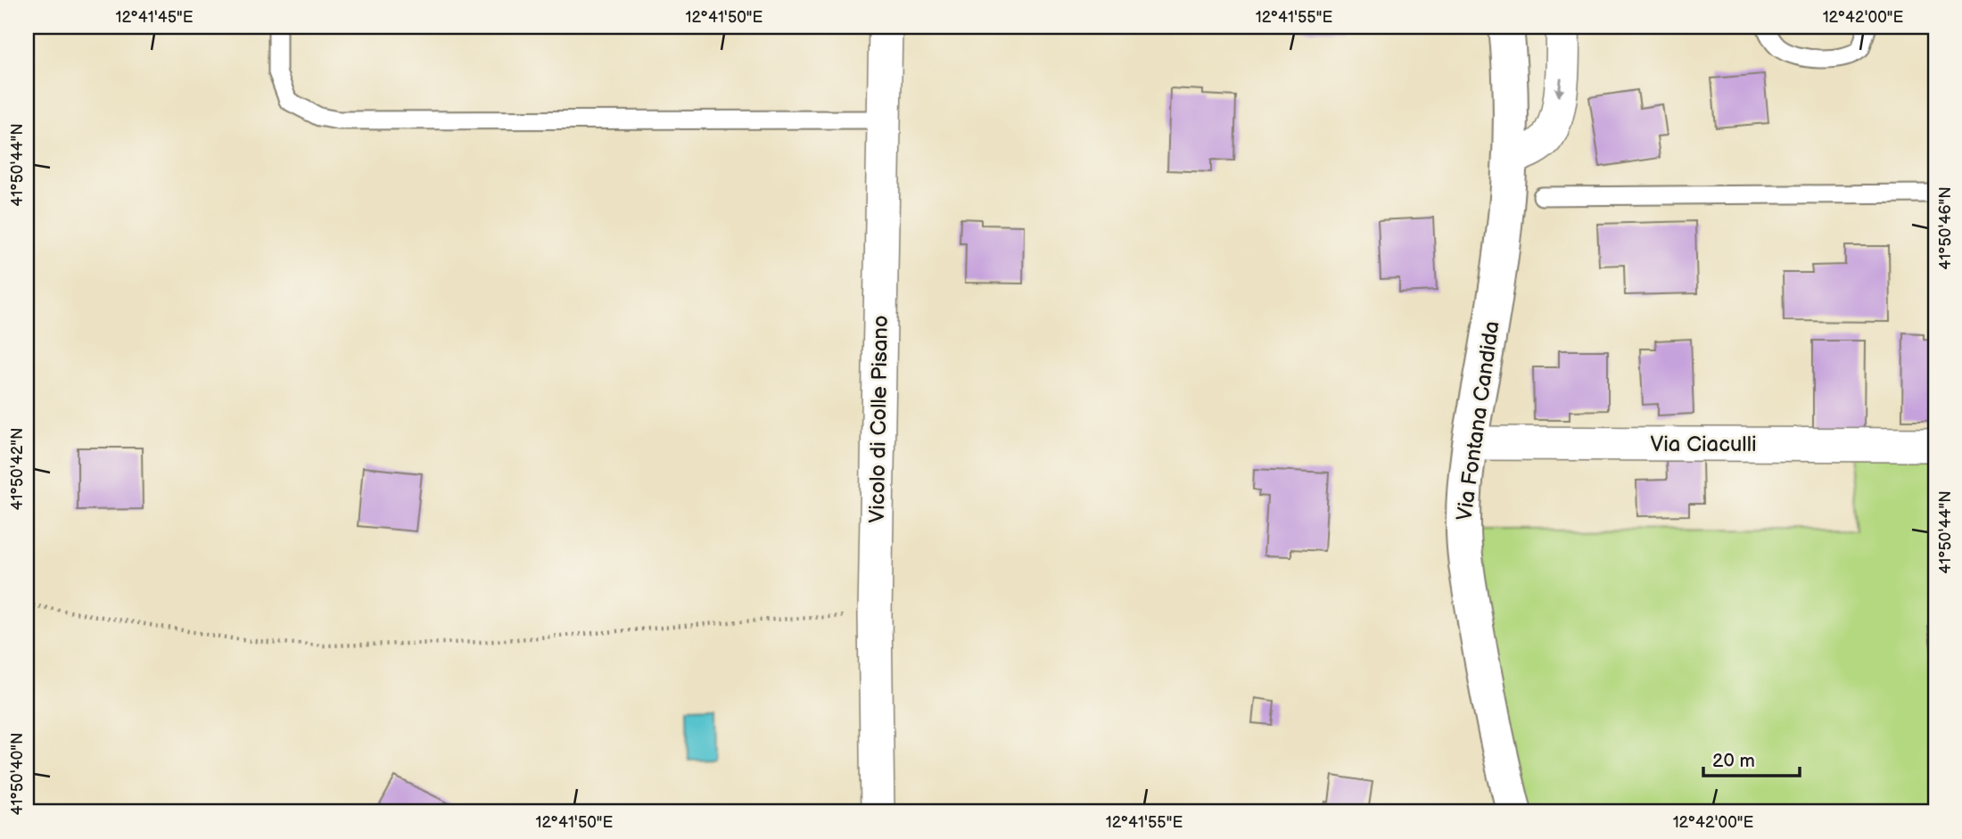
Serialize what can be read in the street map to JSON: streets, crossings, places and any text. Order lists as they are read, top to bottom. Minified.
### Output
{"streets":{"main road":["Via Fontana Candida"],"street":["Vicolo di Colle Pisano","Via Ciaculli"]},"crossings":[["Via Fontana Candida","Via Ciaculli"]],"scale_bar":"20 m","coordinates":["12°41'45\"E","12°41'50\"E","12°41'55\"E","12°42'00\"E","41°50'44\"N","41°50'46\"N","41°50'42\"N","41°50'40\"N"]}
